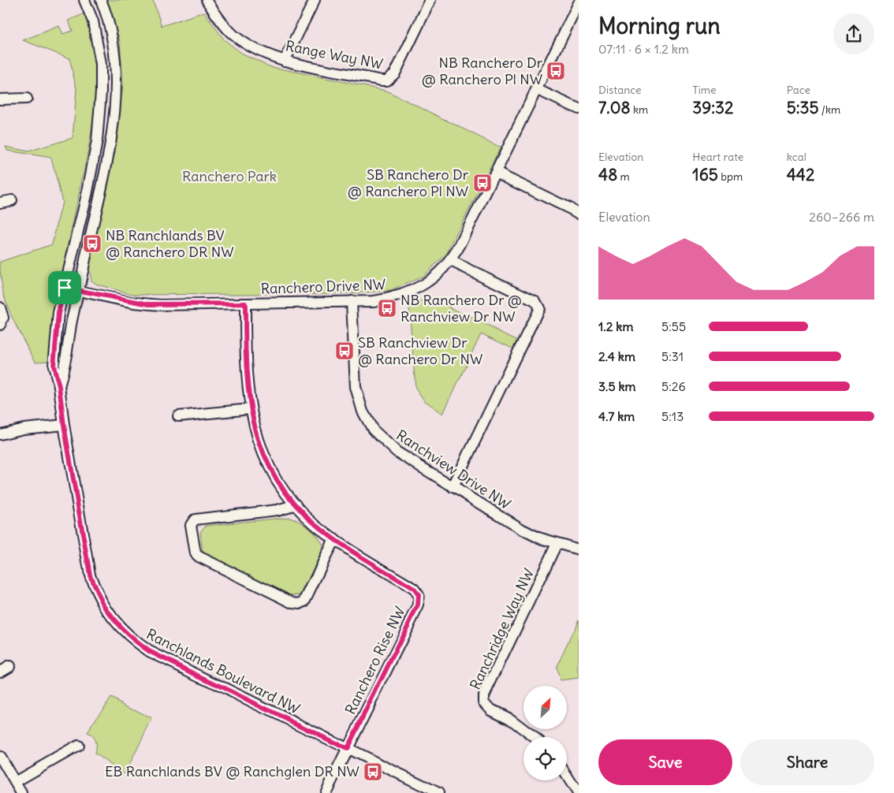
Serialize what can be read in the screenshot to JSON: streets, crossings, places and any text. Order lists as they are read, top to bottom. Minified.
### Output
{"streets":{"street":["Range Way NW","Ranchero Drive NW","Ranchview Drive NW","Ranchridge Way NW","Ranchero Rise NW","Ranchlands Boulevard NW"]},"crossings":[["Ranchero Drive NW","Ranchview Drive NW"],["Ranchero Drive NW","Ranchero Rise NW"],["Ranchero Drive NW","Ranchlands Boulevard NW"],["Ranchview Drive NW","Ranchridge Way NW"],["Ranchero Rise NW","Ranchlands Boulevard NW"]],"parks":["Ranchero Park"],"places":{"bus stop":["NB Ranchero Dr @ Ranchero Pl NW","SB Ranchero Dr @ Ranchero Pl NW","NB Ranchlands BV @ Ranchero DR NW","NB Ranchero Dr @ Ranchview Dr NW","SB Ranchview Dr @ Ranchero Dr NW","EB Ranchlands BV @ Ranchglen DR NW"]},"north":"top right","page":{"heading":["Morning run","07:11 · 6 × 1.2 km"],"stats":[["Distance","7.08 km"],["Time","39:32"],["Pace","5:35 /km"],["Elevation","48 m"],["Heart rate","165 bpm"],["kcal","442"]],"chart":["Elevation","260–266 m"],"list":[{"name":"1.2 km","note":"5:55"},{"name":"2.4 km","note":"5:31"},{"name":"3.5 km","note":"5:26"},{"name":"4.7 km","note":"5:13"}],"buttons":["Save","Share"]}}
